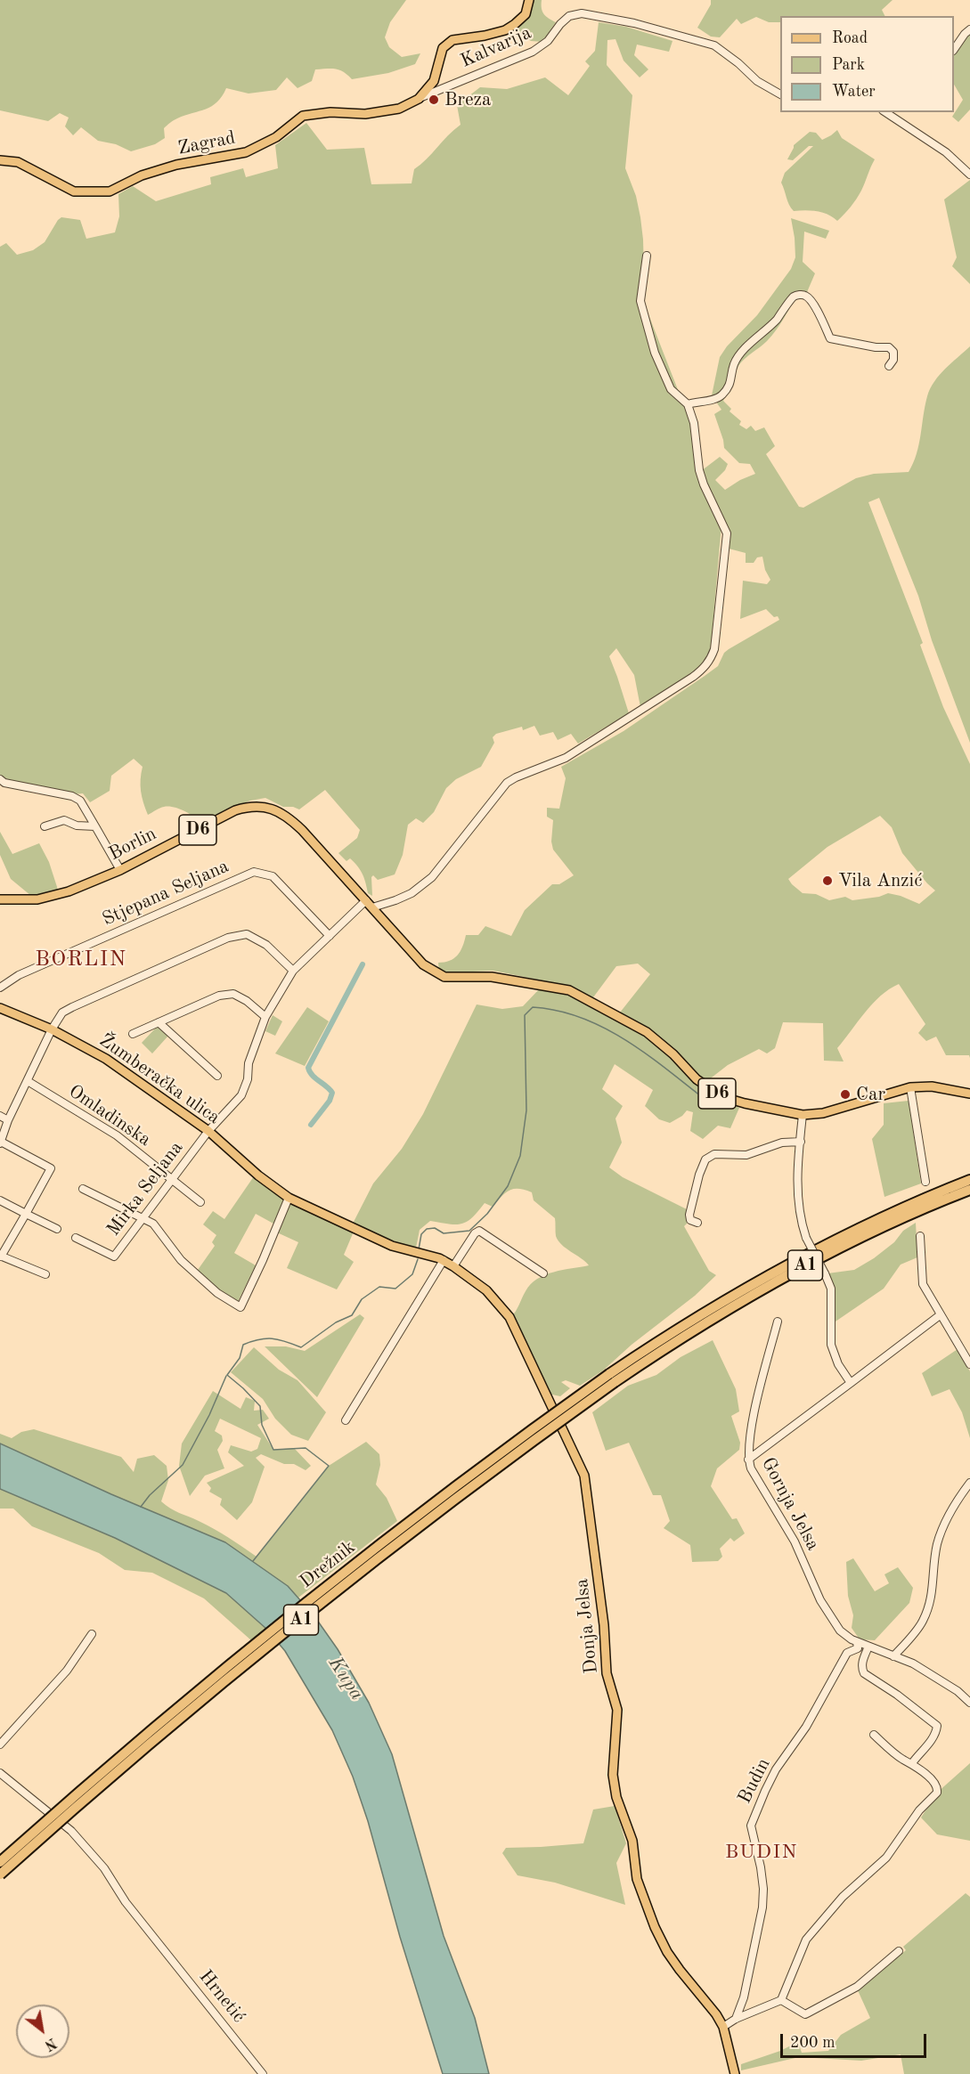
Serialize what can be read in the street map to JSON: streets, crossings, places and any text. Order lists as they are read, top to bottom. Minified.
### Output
{"streets":{"highway":["A1","Drežnik"],"main road":["Zagrad","D6","Borlin","Žumberačka ulica","Donja Jelsa"],"street":["Kalvarija","Stjepana Seljana","Omladinska","Mirka Seljana","Gornja Jelsa","Budin","Hrnetić"]},"crossings":[["Kalvarija","Zagrad"],["D6","Borlin"],["D6","Mirka Seljana"],["Borlin","Mirka Seljana"],["Stjepana Seljana","Mirka Seljana"],["Žumberačka ulica","Mirka Seljana"],["Žumberačka ulica","Donja Jelsa"],["Omladinska","Mirka Seljana"],["A1","Drežnik"],["Gornja Jelsa","Budin"]],"districts":["BORLIN","BUDIN"],"water":["Kupa"],"places":["Breza","Vila Anzić","Car"],"legend":["Road","Park","Water"],"scale_bar":"200 m","north":"bottom right"}
